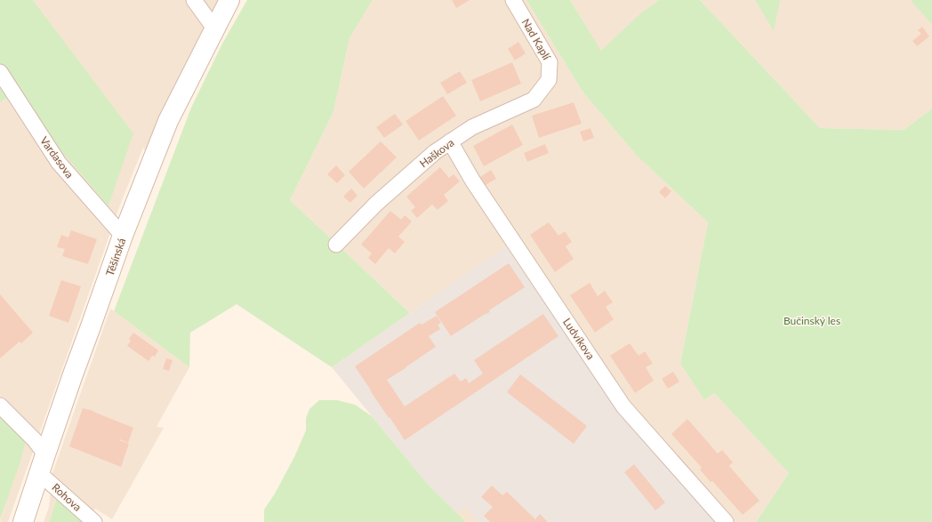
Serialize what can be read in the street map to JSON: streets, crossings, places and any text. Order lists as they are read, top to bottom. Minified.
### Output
{"streets":{"main road":["Těšínská"],"street":["Nad Kaplí","Haškova","Vardasova","Ludvíkova","Rohova"]},"crossings":[["Nad Kaplí","Haškova"],["Haškova","Ludvíkova"],["Vardasova","Těšínská"],["Těšínská","Rohova"]],"parks":["Bučinský les"]}
